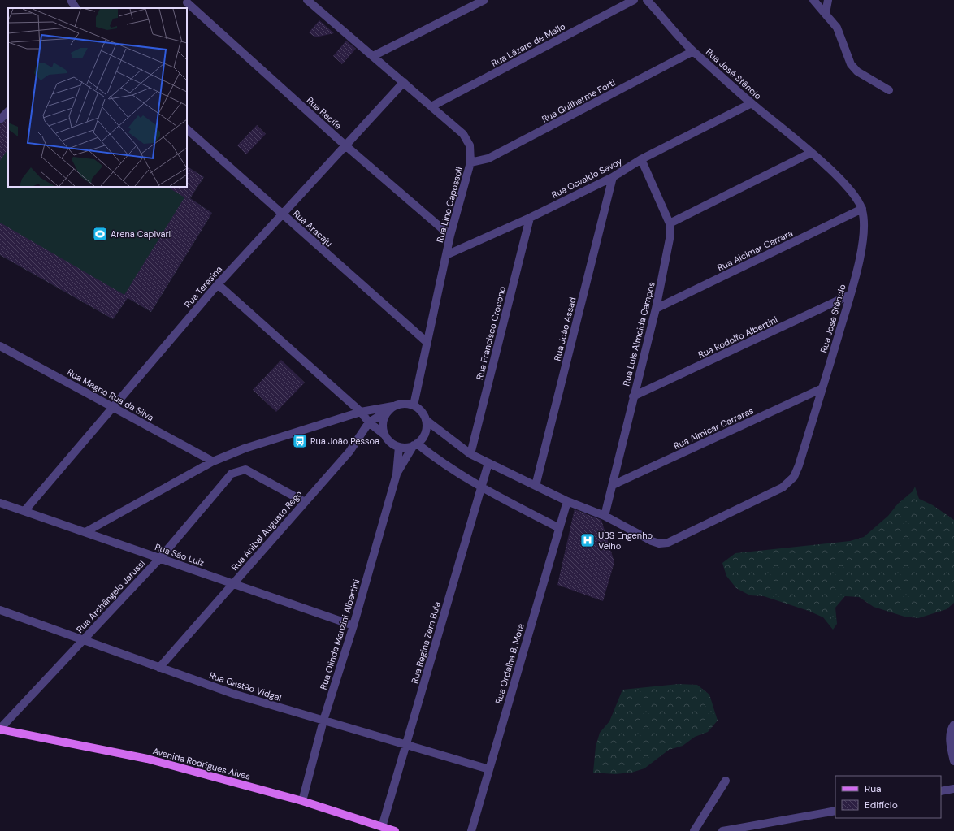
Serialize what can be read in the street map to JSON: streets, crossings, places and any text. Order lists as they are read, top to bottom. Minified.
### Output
{"streets":{"main road":["Avenida Rodrigues Alves"],"street":["Rua Lázaro de Mello","Rua José Stêncio","Rua Guilherme Forti","Rua Recife","Rua Osvaldo Savoy","Rua Lino Capossoli","Rua Aracaju","Rua Alcimar Carrara","Rua Teresina","Rua João Assad","Rua Francisco Crocono","Rua Luis Almeida Campos","Rua Rodolfo Albertini","Rua Magno Rua da Silva","Rua Almicar Carraras","Rua Anibal Augusto Rego","Rua São Luiz","Rua Archângelo Jarussi","Rua Olinda Manzini Albertini","Rua Regina Zem Bula","Rua Ordalha B. Mota","Rua Gastão Vidgal"]},"crossings":[["Rua Lázaro de Mello","Rua Lino Capossoli"],["Rua José Stêncio","Rua Guilherme Forti"],["Rua José Stêncio","Rua Osvaldo Savoy"],["Rua José Stêncio","Rua Lino Capossoli"],["Rua José Stêncio","Rua Alcimar Carrara"],["Rua José Stêncio","Rua João Assad"],["Rua José Stêncio","Rua Francisco Crocono"],["Rua José Stêncio","Rua Luis Almeida Campos"],["Rua José Stêncio","Rua Rodolfo Albertini"],["Rua José Stêncio","Rua Almicar Carraras"],["Rua José Stêncio","Rua Anibal Augusto Rego"],["Rua José Stêncio","Rua Olinda Manzini Albertini"],["Rua José Stêncio","Rua Regina Zem Bula"],["Rua José Stêncio","Rua Ordalha B. Mota"],["Rua Guilherme Forti","Rua Lino Capossoli"],["Rua Recife","Rua Lino Capossoli"],["Rua Recife","Rua Teresina"],["Rua Osvaldo Savoy","Rua Lino Capossoli"],["Rua Osvaldo Savoy","Rua João Assad"],["Rua Osvaldo Savoy","Rua Francisco Crocono"],["Rua Osvaldo Savoy","Rua Luis Almeida Campos"],["Rua Lino Capossoli","Rua Aracaju"],["Rua Lino Capossoli","Rua Teresina"],["Rua Lino Capossoli","Rua Anibal Augusto Rego"],["Rua Lino Capossoli","Rua Olinda Manzini Albertini"],["Rua Aracaju","Rua Teresina"],["Rua Alcimar Carrara","Rua Luis Almeida Campos"],["Rua Teresina","Rua Magno Rua da Silva"],["Rua Teresina","Rua São Luiz"],["Rua Luis Almeida Campos","Rua Rodolfo Albertini"],["Rua Luis Almeida Campos","Rua Almicar Carraras"],["Rua Anibal Augusto Rego","Rua São Luiz"],["Rua Anibal Augusto Rego","Rua Archângelo Jarussi"],["Rua Anibal Augusto Rego","Rua Olinda Manzini Albertini"],["Rua Anibal Augusto Rego","Rua Gastão Vidgal"],["Rua São Luiz","Rua Archângelo Jarussi"],["Rua São Luiz","Rua Olinda Manzini Albertini"],["Rua Archângelo Jarussi","Rua Gastão Vidgal"],["Rua Archângelo Jarussi","Avenida Rodrigues Alves"],["Rua Olinda Manzini Albertini","Rua Gastão Vidgal"],["Rua Olinda Manzini Albertini","Avenida Rodrigues Alves"],["Rua Regina Zem Bula","Rua Gastão Vidgal"],["Rua Regina Zem Bula","Avenida Rodrigues Alves"],["Rua Ordalha B. Mota","Rua Gastão Vidgal"]],"places":{"sports":["Arena Capivari"],"bus stop":["Rua João Pessoa"],"hospital":["UBS Engenho Velho"]},"legend":["Rua","Edifício"]}
